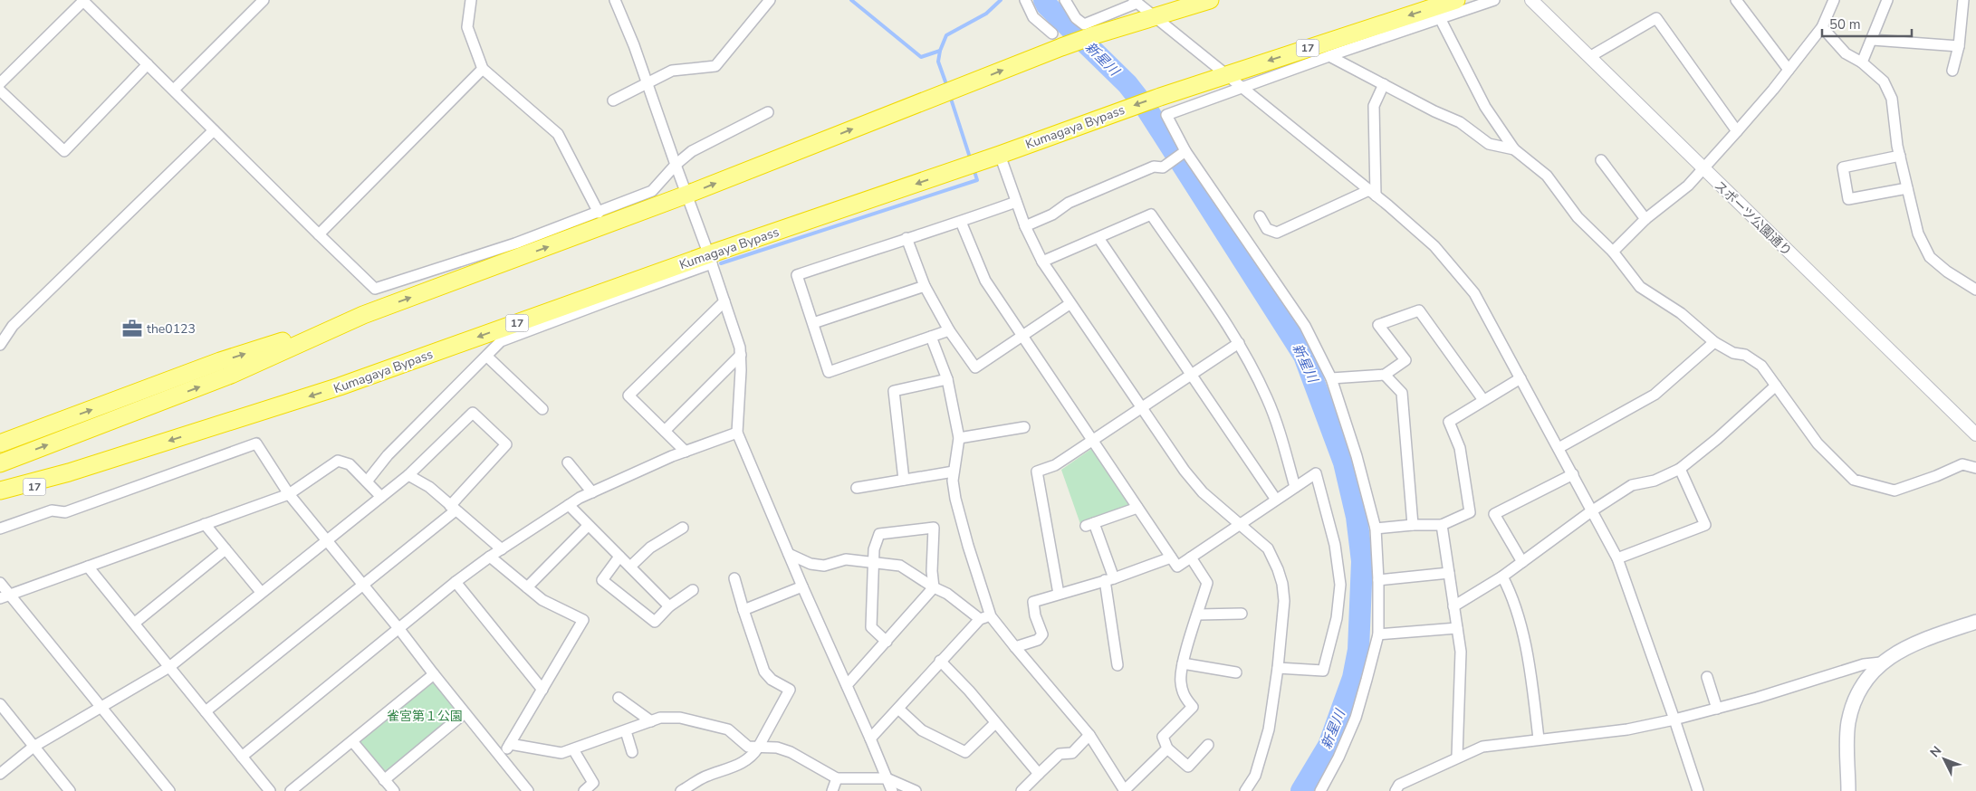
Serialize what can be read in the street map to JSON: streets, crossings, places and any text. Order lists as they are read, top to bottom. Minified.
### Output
{"streets":{"highway":["17","Kumagaya Bypass"],"street":["スポーツ公園通り"]},"crossings":[["17","Kumagaya Bypass"]],"water":["新星川"],"parks":["雀宮第１公園"],"places":{"office":["the0123"]},"scale_bar":"50 m","north":"top left"}
